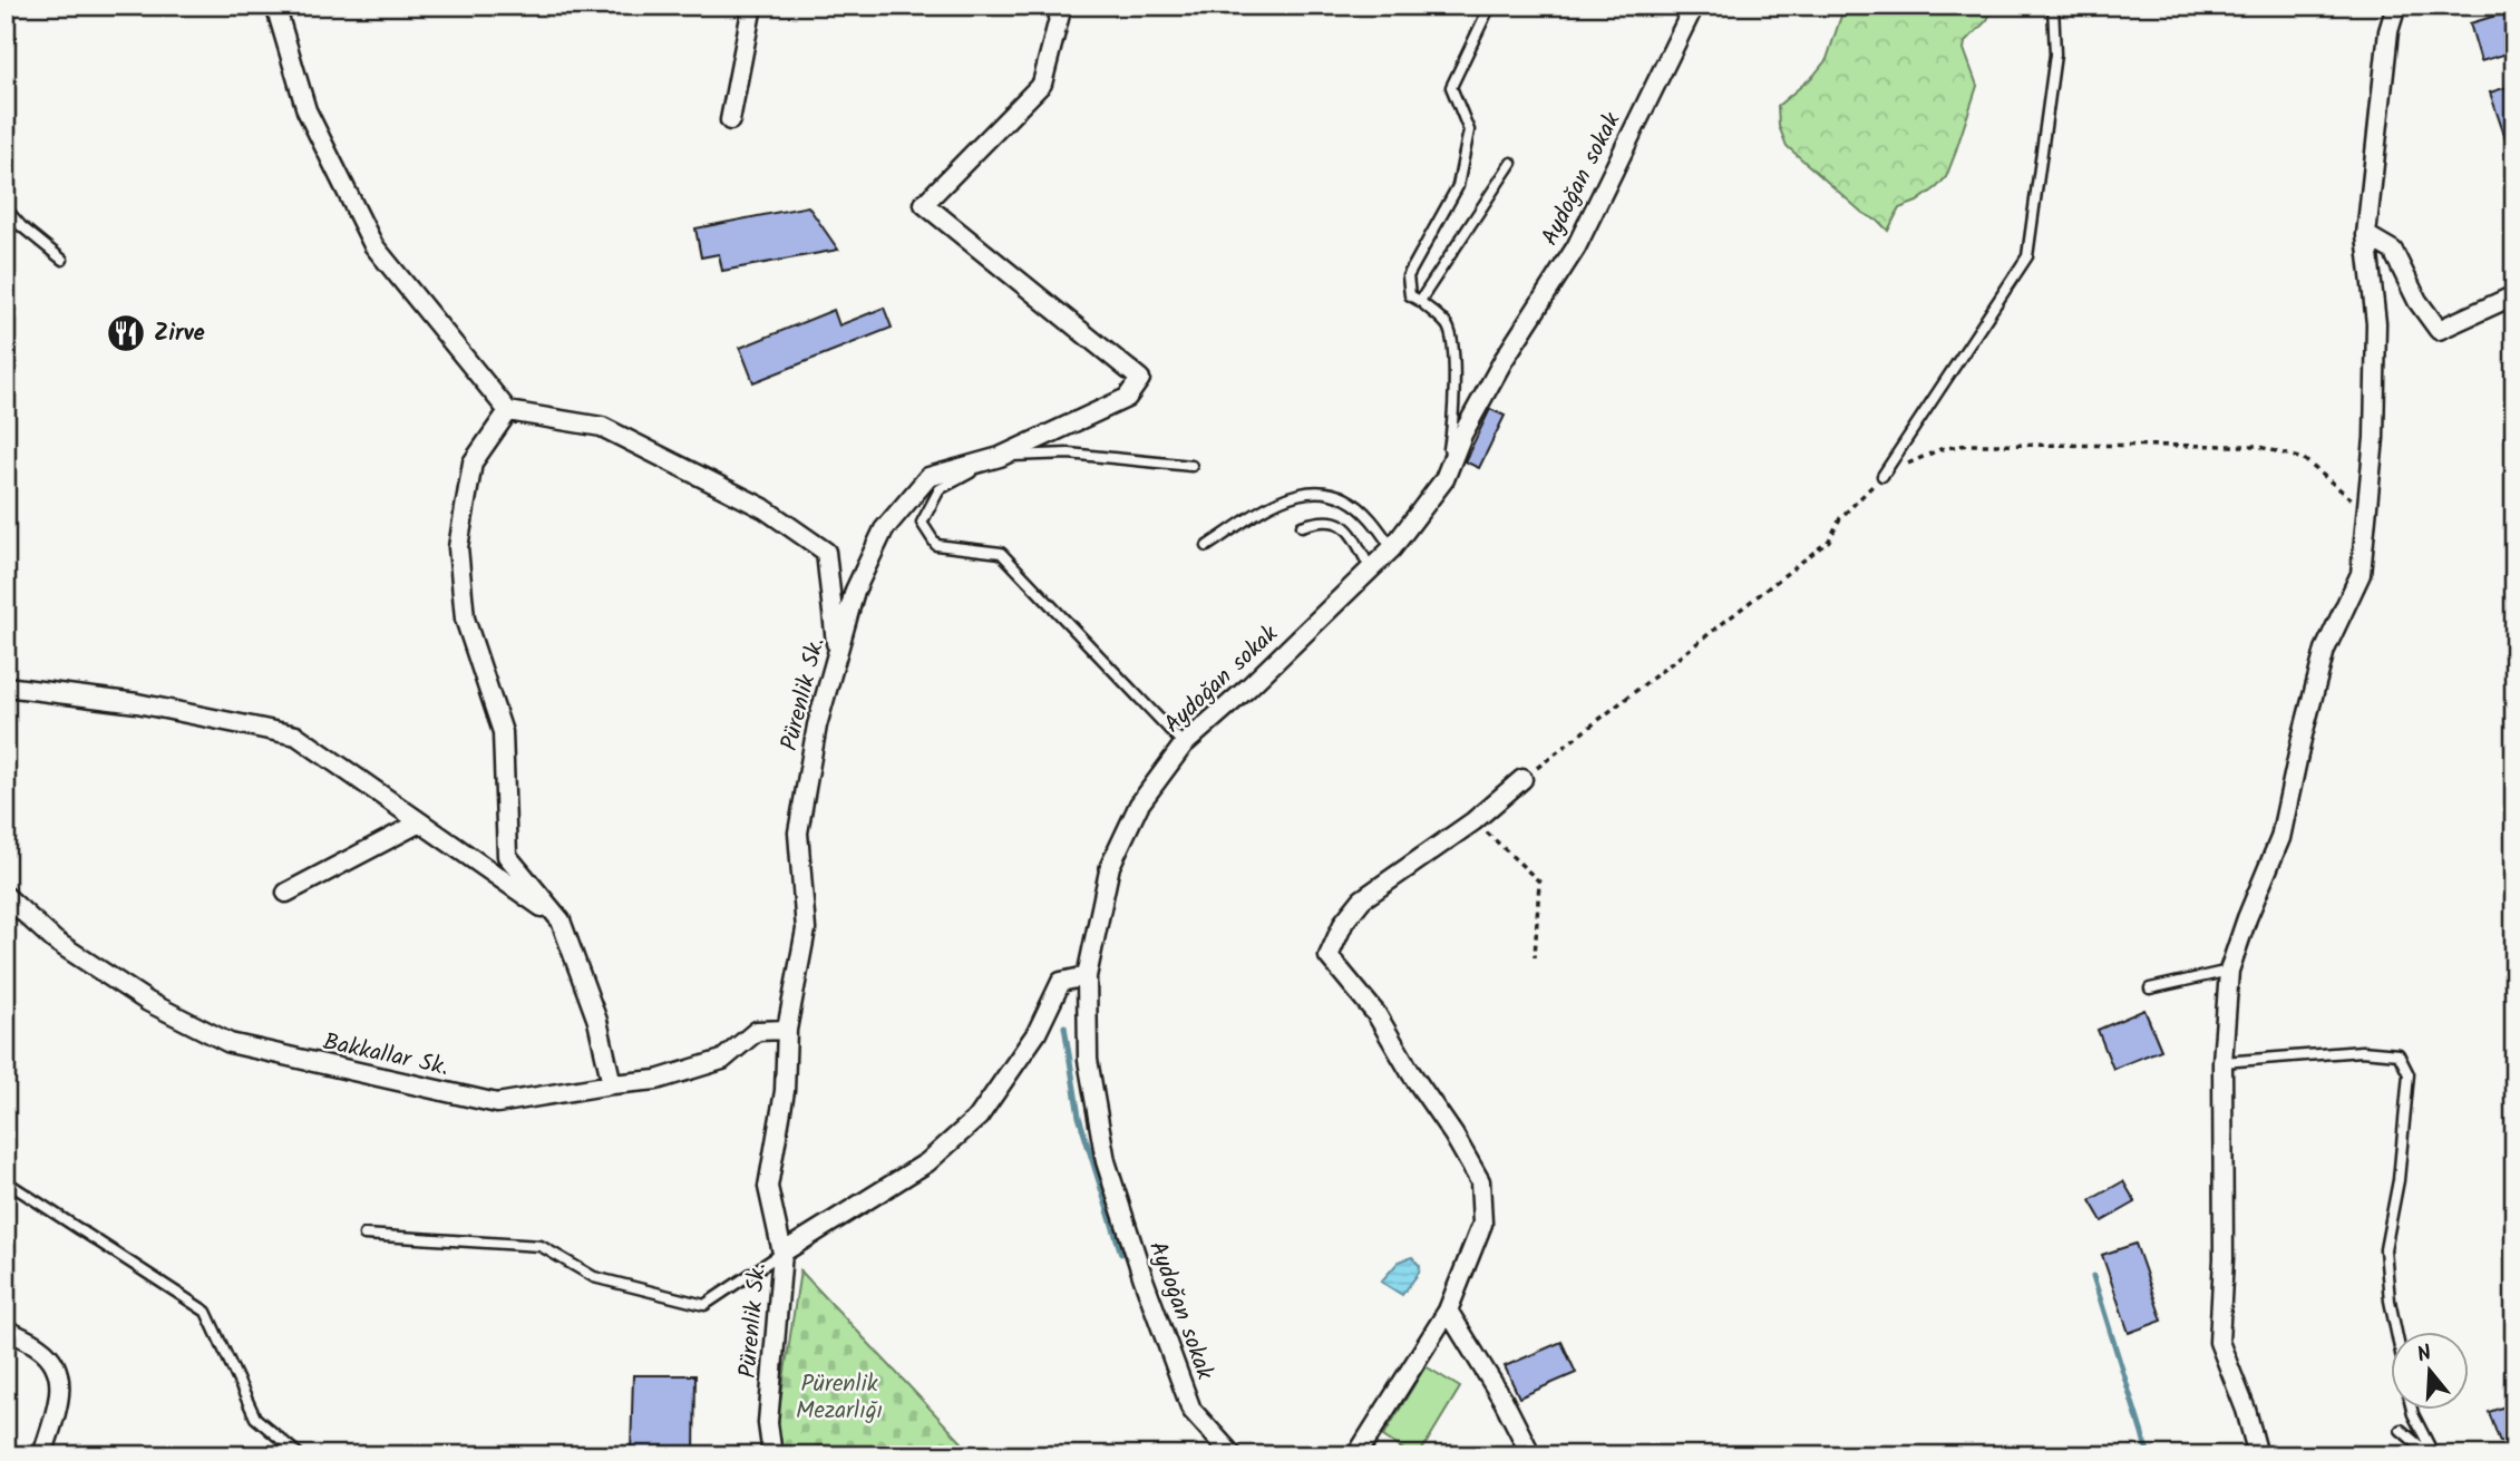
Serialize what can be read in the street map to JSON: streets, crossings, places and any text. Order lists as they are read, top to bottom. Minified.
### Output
{"streets":{"street":["Aydoğan sokak","Pürenlik Sk.","Bakkallar Sk."]},"crossings":[["Pürenlik Sk.","Bakkallar Sk."]],"parks":["Pürenlik Mezarlığı"],"places":{"restaurant":["Zirve"]},"north":"top"}
